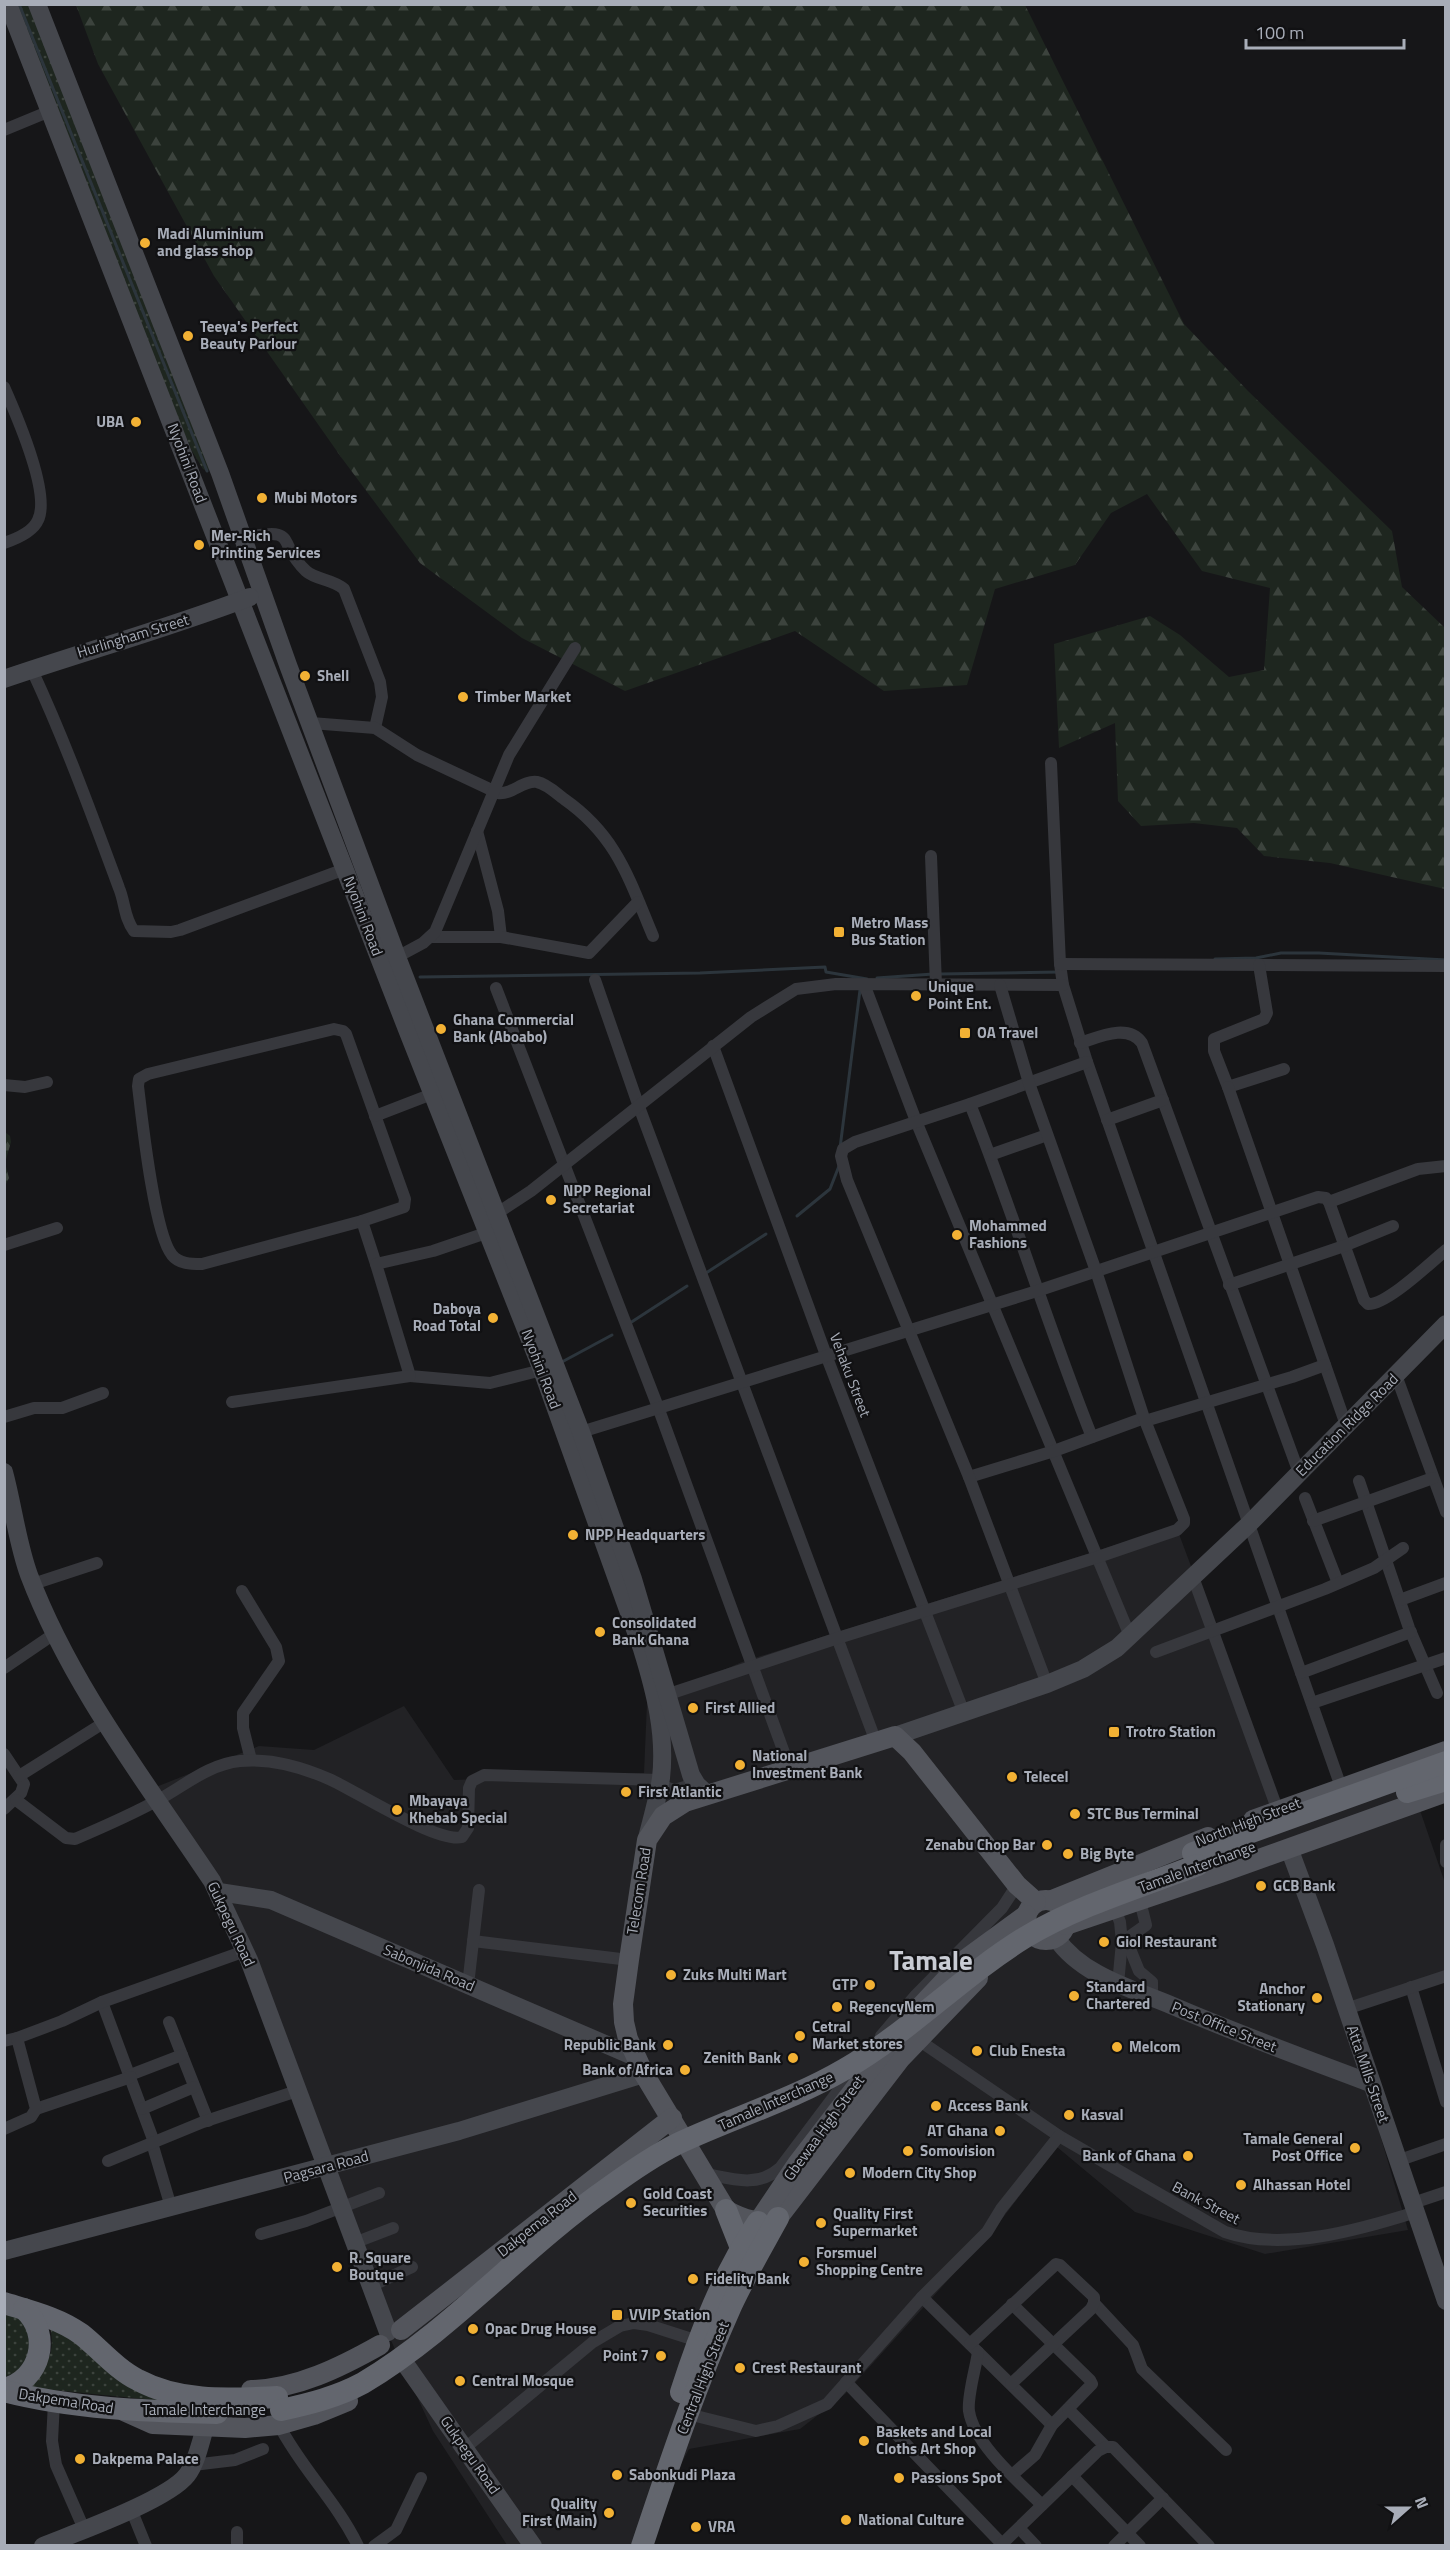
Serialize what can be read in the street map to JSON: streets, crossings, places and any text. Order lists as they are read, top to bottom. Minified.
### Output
{"streets":{"highway":["Tamale Interchange","Dakpema Road","Central High Street"],"main road":["North High Street","Telecom Road","Gbewaa High Street"],"street":["Nyohini Road","Hurlingham Street","Vehaku Street","Education Ridge Road","Gukpegu Road","Sabonjida Road","Post Office Street","Atta Mills Street","Pagsara Road","Bank Street"]},"crossings":[["Nyohini Road","Hurlingham Street"],["Nyohini Road","Telecom Road"],["Vehaku Street","Education Ridge Road"],["Education Ridge Road","Telecom Road"],["North High Street","Gbewaa High Street"],["Tamale Interchange","Dakpema Road"],["Telecom Road","Sabonjida Road"],["Telecom Road","Pagsara Road"],["Telecom Road","Dakpema Road"],["Gukpegu Road","Sabonjida Road"],["Gukpegu Road","Pagsara Road"],["Gukpegu Road","Dakpema Road"],["Sabonjida Road","Pagsara Road"],["Post Office Street","Atta Mills Street"],["Post Office Street","Gbewaa High Street"],["Atta Mills Street","Bank Street"],["Gbewaa High Street","Bank Street"],["Gbewaa High Street","Central High Street"]],"districts":["Tamale"],"places":{"other":["Madi Aluminium and glass shop","Teeya's Perfect Beauty Parlour","UBA","Mubi Motors","Mer-Rich Printing Services","Shell","Timber Market","Unique Point Ent.","Ghana Commercial Bank (Aboabo)","NPP Regional Secretariat","Mohammed Fashions","Daboya Road Total","NPP Headquarters","Consolidated Bank Ghana","First Allied","National Investment Bank","Telecel","First Atlantic","Mbayaya Khebab Special","STC Bus Terminal","Zenabu Chop Bar","Big Byte","GCB Bank","Giol Restaurant","Zuks Multi Mart","GTP","Standard Chartered","Anchor Stationary","RegencyNem","Cetral Market stores","Republic Bank","Melcom","Club Enesta","Zenith Bank","Bank of Africa","Access Bank","Kasval","AT Ghana","Tamale General Post Office","Somovision","Bank of Ghana","Modern City Shop","Alhassan Hotel","Gold Coast Securities","Quality First Supermarket","Forsmuel Shopping Centre","R. Square Boutque","Fidelity Bank","Opac Drug House","Point 7","Crest Restaurant","Central Mosque","Baskets and Local Cloths Art Shop","Dakpema Palace","Sabonkudi Plaza","Passions Spot","Quality First (Main)","National Culture","VRA"],"transit":["Metro Mass Bus Station","OA Travel","Trotro Station","VVIP Station"]},"scale_bar":"100 m","north":"right"}
